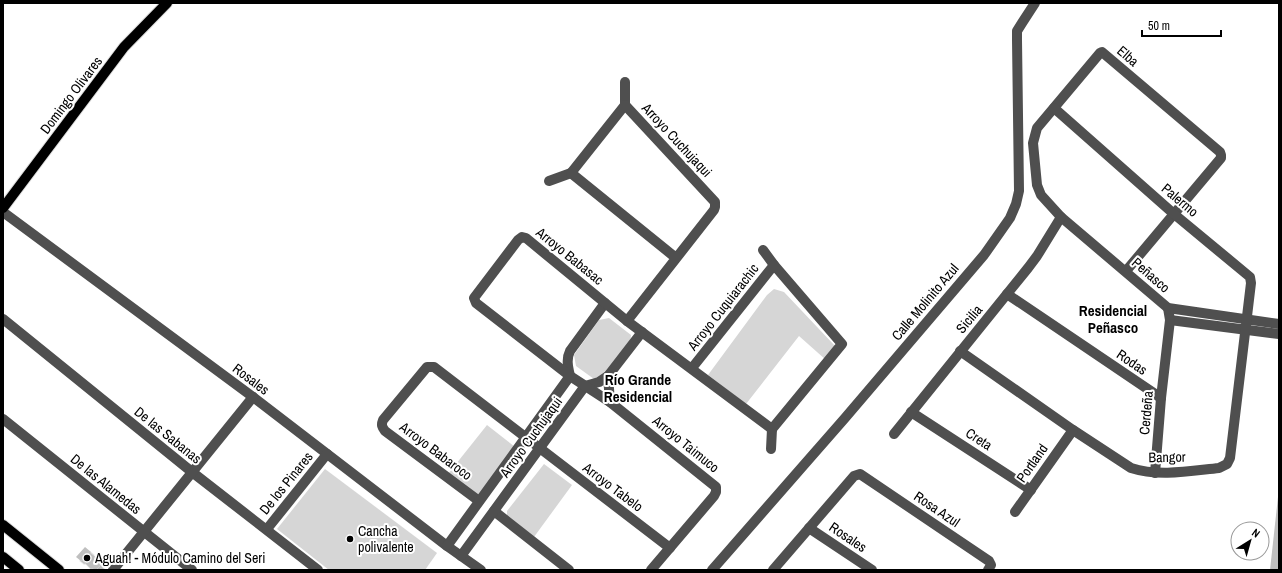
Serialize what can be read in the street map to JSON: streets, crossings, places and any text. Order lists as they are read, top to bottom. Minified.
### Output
{"streets":{"main road":["Domingo Olivares"],"street":["Elba","Arroyo Cuchujaqui","Palermo","Arroyo Babasac","Peñasco","Calle Molinito Azul","Arroyo Cuquiarachic","Sicilia","Rodas","Rosales","Cerdeña","De las Sabanas","Creta","Arroyo Taimuco","Arroyo Babaroco","Bangor","Portland","De los Pinares","De las Alamedas","Arroyo Tabelo","Rosa Azul"]},"crossings":[["Elba","Palermo"],["Elba","Peñasco"],["Arroyo Cuchujaqui","Arroyo Babasac"],["Arroyo Cuchujaqui","Arroyo Cuquiarachic"],["Arroyo Cuchujaqui","Rosales"],["Arroyo Cuchujaqui","Arroyo Taimuco"],["Arroyo Cuchujaqui","Arroyo Babaroco"],["Arroyo Cuchujaqui","Arroyo Tabelo"],["Palermo","Peñasco"],["Palermo","Bangor"],["Arroyo Babasac","Arroyo Cuquiarachic"],["Arroyo Babasac","Arroyo Taimuco"],["Peñasco","Sicilia"],["Peñasco","Cerdeña"],["Sicilia","Rodas"],["Sicilia","Creta"],["Sicilia","Bangor"],["Rodas","Cerdeña"],["Rosales","De los Pinares"],["Rosales","Rosa Azul"],["Cerdeña","Bangor"],["De las Sabanas","De los Pinares"],["Creta","Portland"],["Arroyo Taimuco","Arroyo Tabelo"],["Arroyo Babaroco","Arroyo Tabelo"],["Bangor","Portland"]],"districts":["Residencial Peñasco","Río Grande Residencial"],"places":["Cancha polivalente","Aguah! - Módulo Camino del Seri"],"scale_bar":"50 m","north":"top right"}
